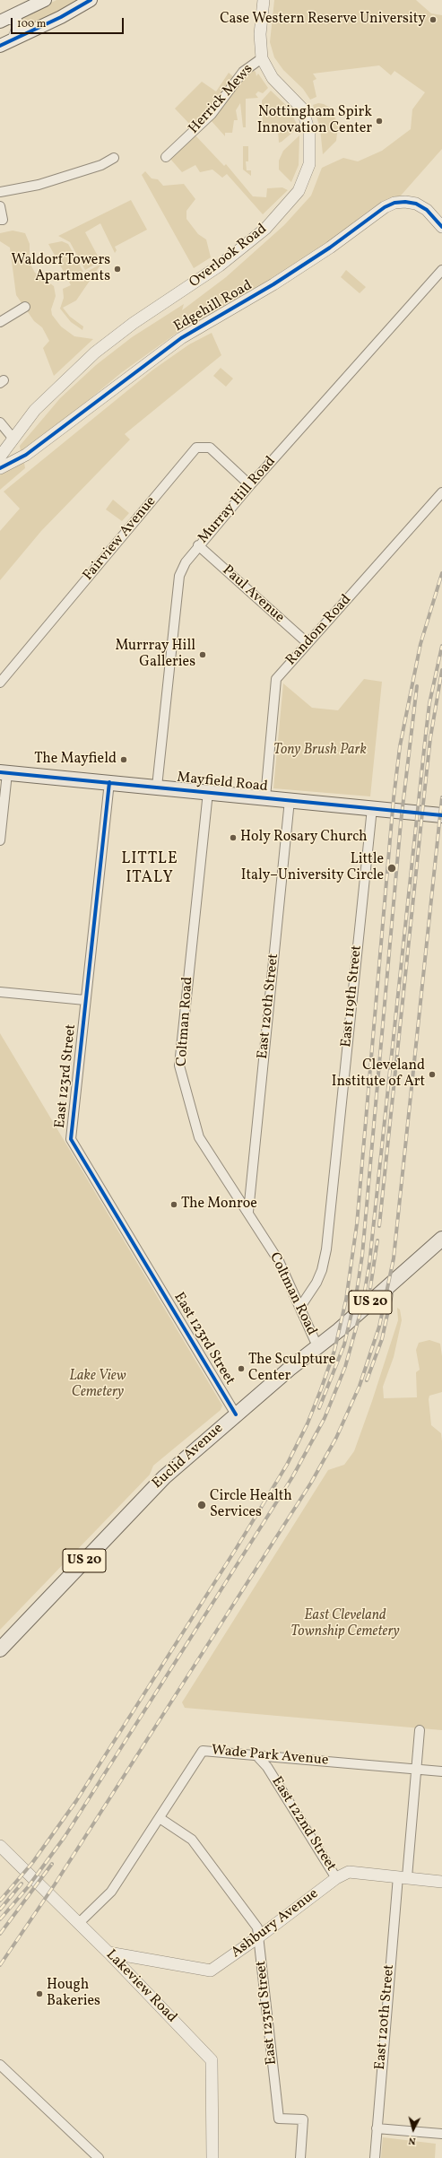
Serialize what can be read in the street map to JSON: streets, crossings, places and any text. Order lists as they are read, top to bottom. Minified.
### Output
{"streets":{"main road":["Mayfield Road","US 20","Euclid Avenue"],"street":["Herrick Mews","Overlook Road","Edgehill Road","Murray Hill Road","Fairview Avenue","Paul Avenue","Random Road","East 119th Street","East 120th Street","Coltman Road","East 123rd Street","Wade Park Avenue","East 122nd Street","Ashbury Avenue","Lakeview Road"]},"crossings":[["Herrick Mews","Overlook Road"],["Murray Hill Road","Fairview Avenue"],["Murray Hill Road","Paul Avenue"],["Murray Hill Road","Mayfield Road"],["Paul Avenue","Random Road"],["Random Road","Mayfield Road"],["Mayfield Road","East 119th Street"],["Mayfield Road","East 120th Street"],["Mayfield Road","Coltman Road"],["Mayfield Road","East 123rd Street"],["East 119th Street","Coltman Road"],["East 120th Street","Coltman Road"],["East 120th Street","Wade Park Avenue"],["East 120th Street","Ashbury Avenue"],["Coltman Road","Euclid Avenue"],["East 123rd Street","Euclid Avenue"],["East 123rd Street","Wade Park Avenue"],["East 123rd Street","Ashbury Avenue"],["Wade Park Avenue","East 122nd Street"],["Wade Park Avenue","Lakeview Road"],["East 122nd Street","Ashbury Avenue"],["Ashbury Avenue","Lakeview Road"]],"districts":["LITTLE ITALY"],"parks":["Tony Brush Park","Lake View Cemetery","East Cleveland Township Cemetery"],"places":["Case Western Reserve University","Nottingham Spirk Innovation Center","Waldorf Towers Apartments","Murrray Hill Galleries","The Mayfield","Holy Rosary Church","Little Italy–University Circle","Cleveland Institute of Art","The Monroe","The Sculpture Center","Circle Health Services","Hough Bakeries"],"scale_bar":"100 m","north":"bottom"}
